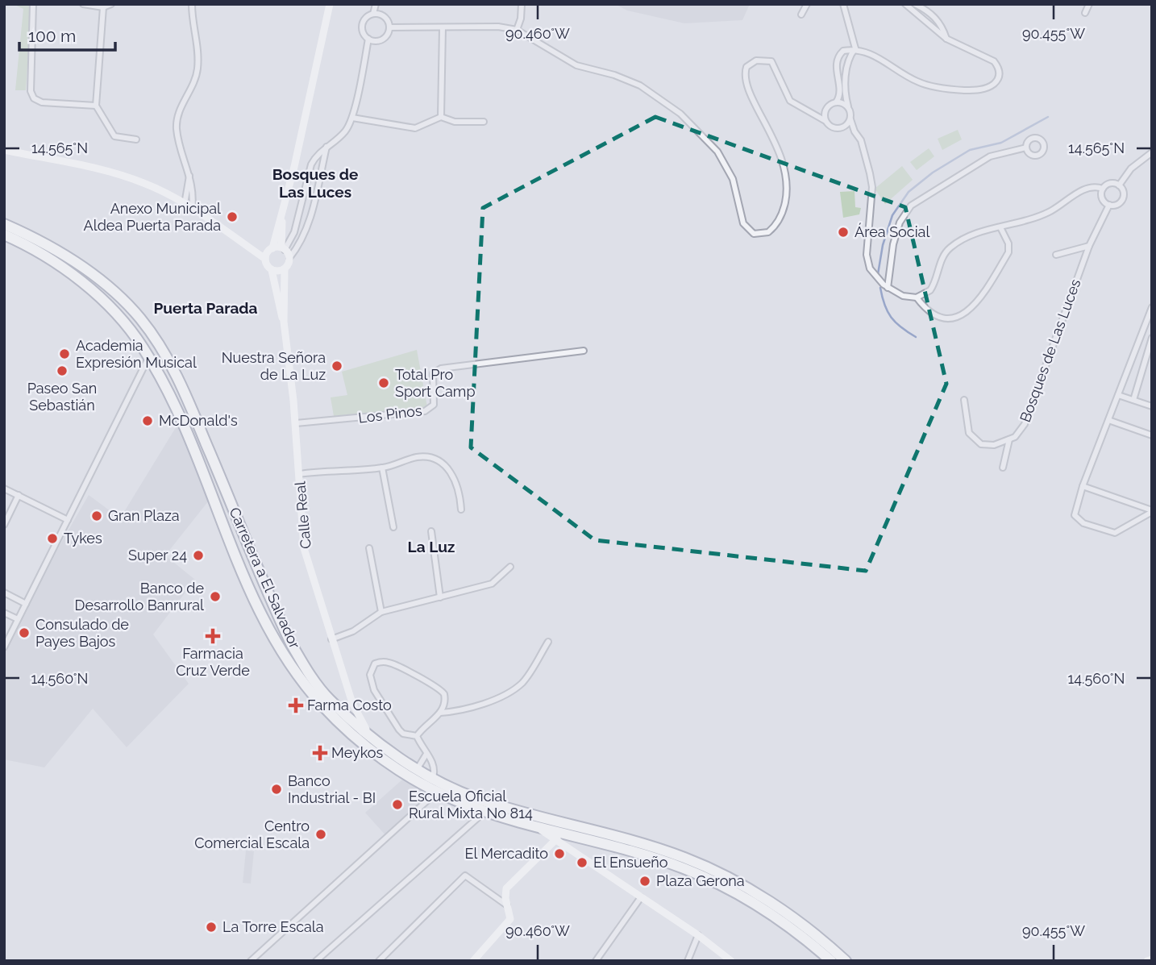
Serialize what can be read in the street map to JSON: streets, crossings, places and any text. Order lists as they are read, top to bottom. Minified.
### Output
{"streets":{"highway":["Carretera a El Salvador"],"main road":["Calle Real"],"street":["Bosques de Las Luces","Los Pinos"]},"crossings":[["Los Pinos","Calle Real"],["Calle Real","Carretera a El Salvador"]],"districts":["Bosques de Las Luces","Puerta Parada","La Luz"],"places":{"other":["Anexo Municipal Aldea Puerta Parada","Área Social","Academia Expresión Musical","Nuestra Señora de La Luz","Paseo San Sebastián","Total Pro Sport Camp","McDonald's","Gran Plaza","Tykes","Super 24","Banco de Desarrollo Banrural","Consulado de Payes Bajos","Banco Industrial - BI","Escuela Oficial Rural Mixta No 814","Centro Comercial Escala","El Mercadito","El Ensueño","Plaza Gerona","La Torre Escala"],"health":["Farmacia Cruz Verde","Farma Costo","Meykos"]},"scale_bar":"100 m","coordinates":["90.460°W","90.455°W","14.565°N","14.560°N"]}
